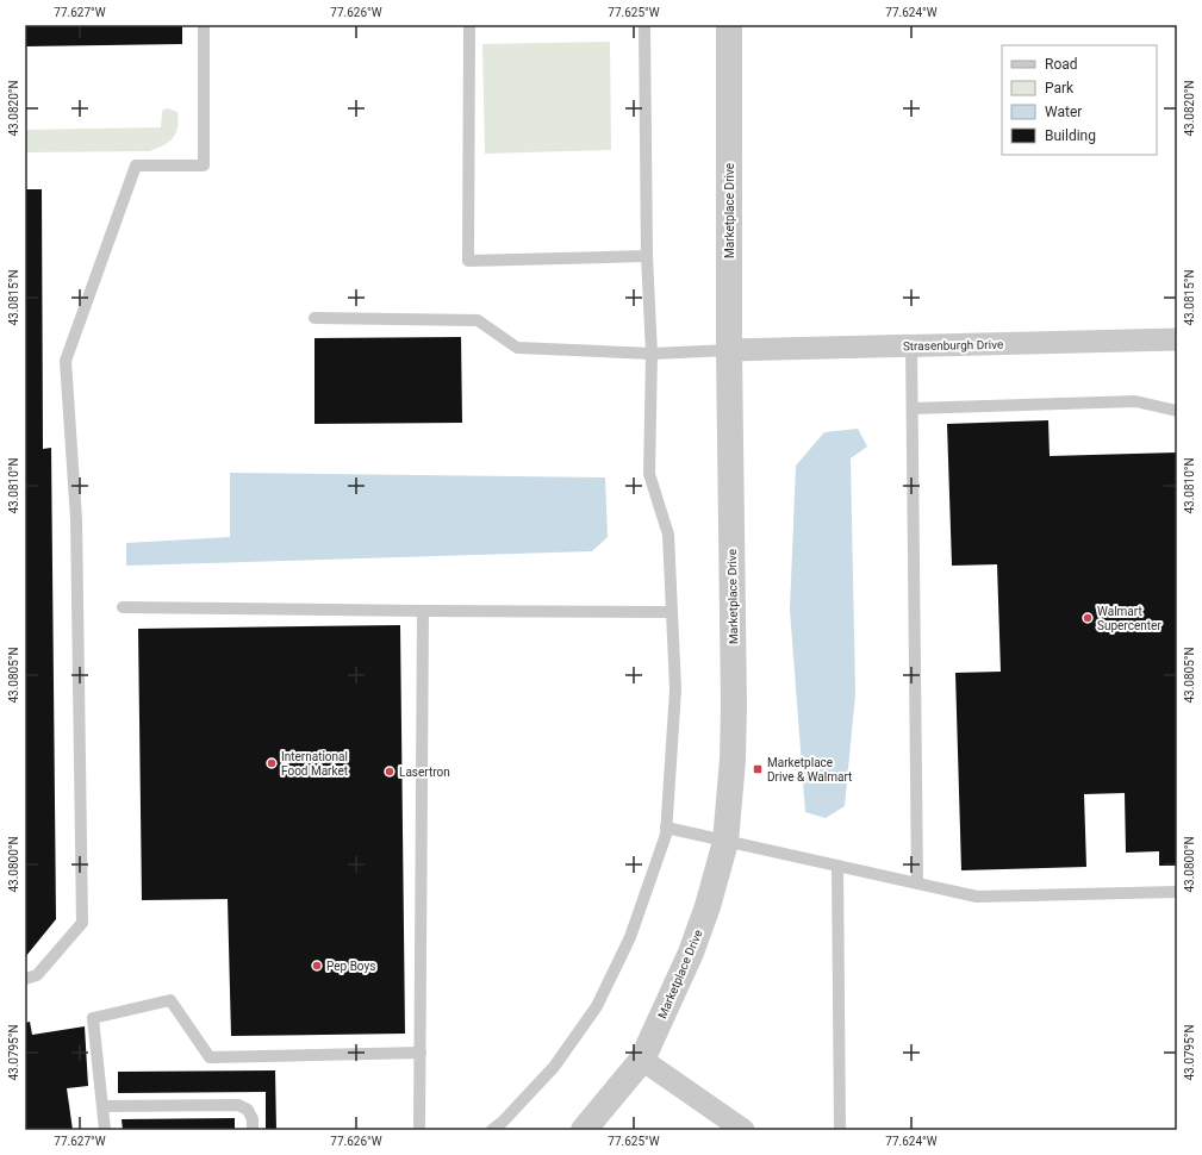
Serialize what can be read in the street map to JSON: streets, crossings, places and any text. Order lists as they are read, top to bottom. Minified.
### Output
{"streets":{"street":["Marketplace Drive","Strasenburgh Drive"]},"crossings":[["Marketplace Drive","Strasenburgh Drive"]],"places":{"other":["Walmart Supercenter","International Food Market","Lasertron","Pep Boys"],"transit":["Marketplace Drive & Walmart"]},"legend":["Road","Park","Water","Building"],"coordinates":["77.627°W","77.626°W","77.625°W","77.624°W","43.0820°N","43.0815°N","43.0810°N","43.0805°N","43.0800°N","43.0795°N"]}
